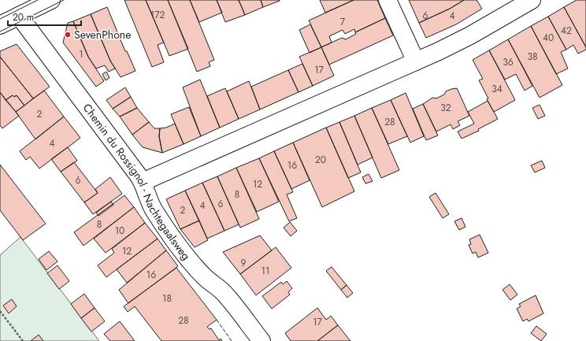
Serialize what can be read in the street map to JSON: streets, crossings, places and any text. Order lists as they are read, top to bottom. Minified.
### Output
{"streets":{"street":["Chemin du Rossignol - Nachtegaalsweg"]},"places":["SevenPhone"],"house_numbers":["172","6","4","7","42","40","1","38","36","17","34","32","2","28","4","20","16","6","12","8","6","4","2","8","10","12","9","11","16","18","28","17"],"scale_bar":"20 m"}
